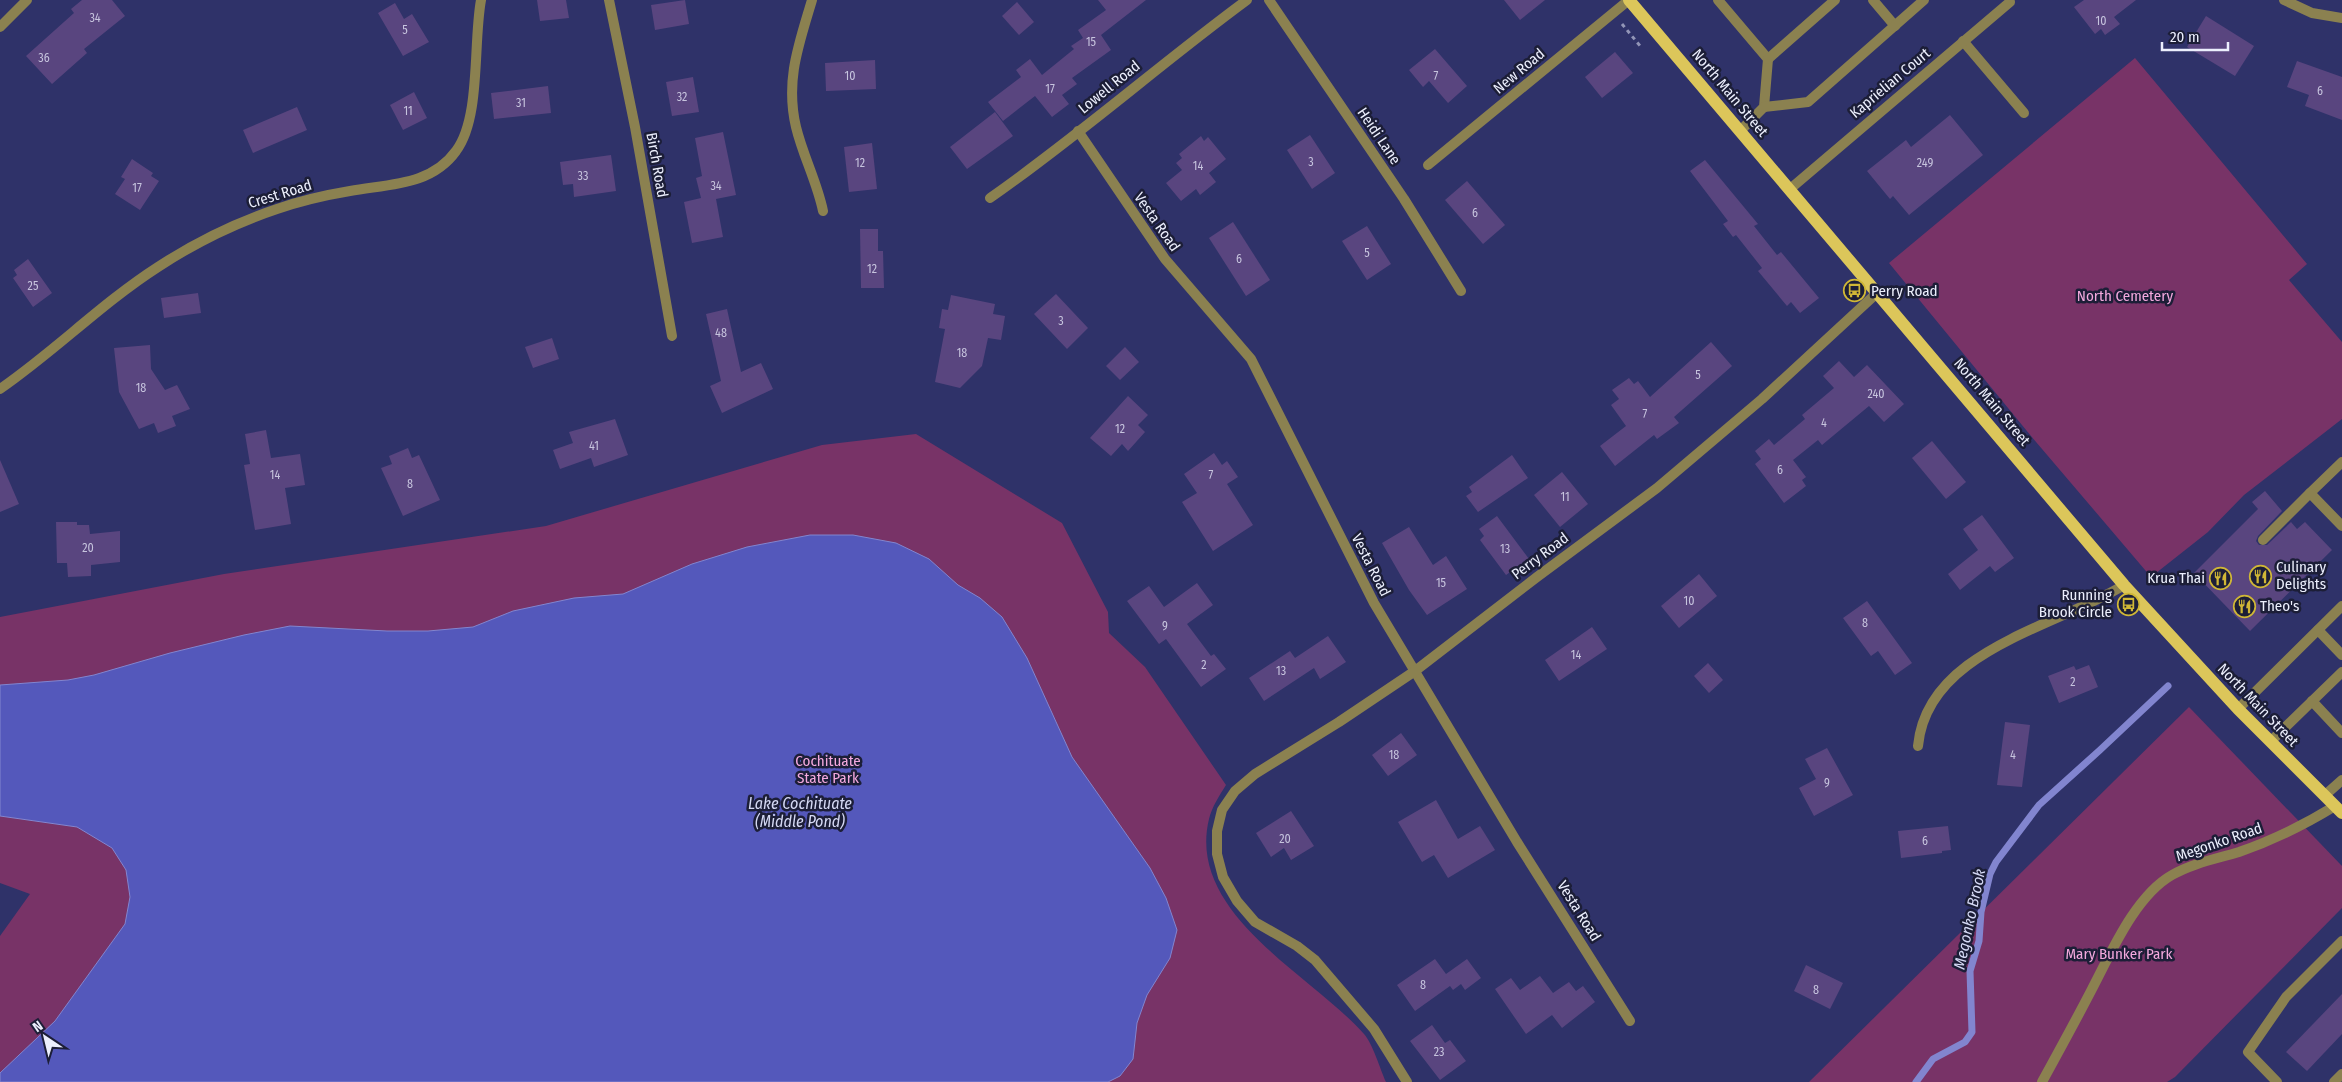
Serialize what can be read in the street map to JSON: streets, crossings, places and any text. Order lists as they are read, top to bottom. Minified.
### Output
{"streets":{"main road":["North Main Street"],"street":["New Road","Kaprielian Court","Lowell Road","Heidi Lane","Birch Road","Crest Road","Vesta Road","Perry Road","Megonko Road"]},"crossings":[["New Road","North Main Street"],["Kaprielian Court","North Main Street"],["Lowell Road","Vesta Road"],["North Main Street","Perry Road"],["North Main Street","Megonko Road"],["Vesta Road","Perry Road"]],"water":["Lake Cochituate (Middle Pond)","Megonko Brook"],"parks":["North Cemetery","Cochituate State Park","Mary Bunker Park"],"places":{"bus stop":["Perry Road","Running Brook Circle"],"restaurant":["Culinary Delights","Krua Thai","Theo's"]},"house_numbers":["34","10","5","15","36","10","7","17","6","32","31","11","3","12","249","14","33","34","17","6","5","6","12","25","3","48","18","5","18","240","7","4","12","41","6","14","7","8","11","20","13","15","10","8","9","14","2","13","2","18","4","9","20","6","8","8","23"],"scale_bar":"20 m","north":"top left"}
